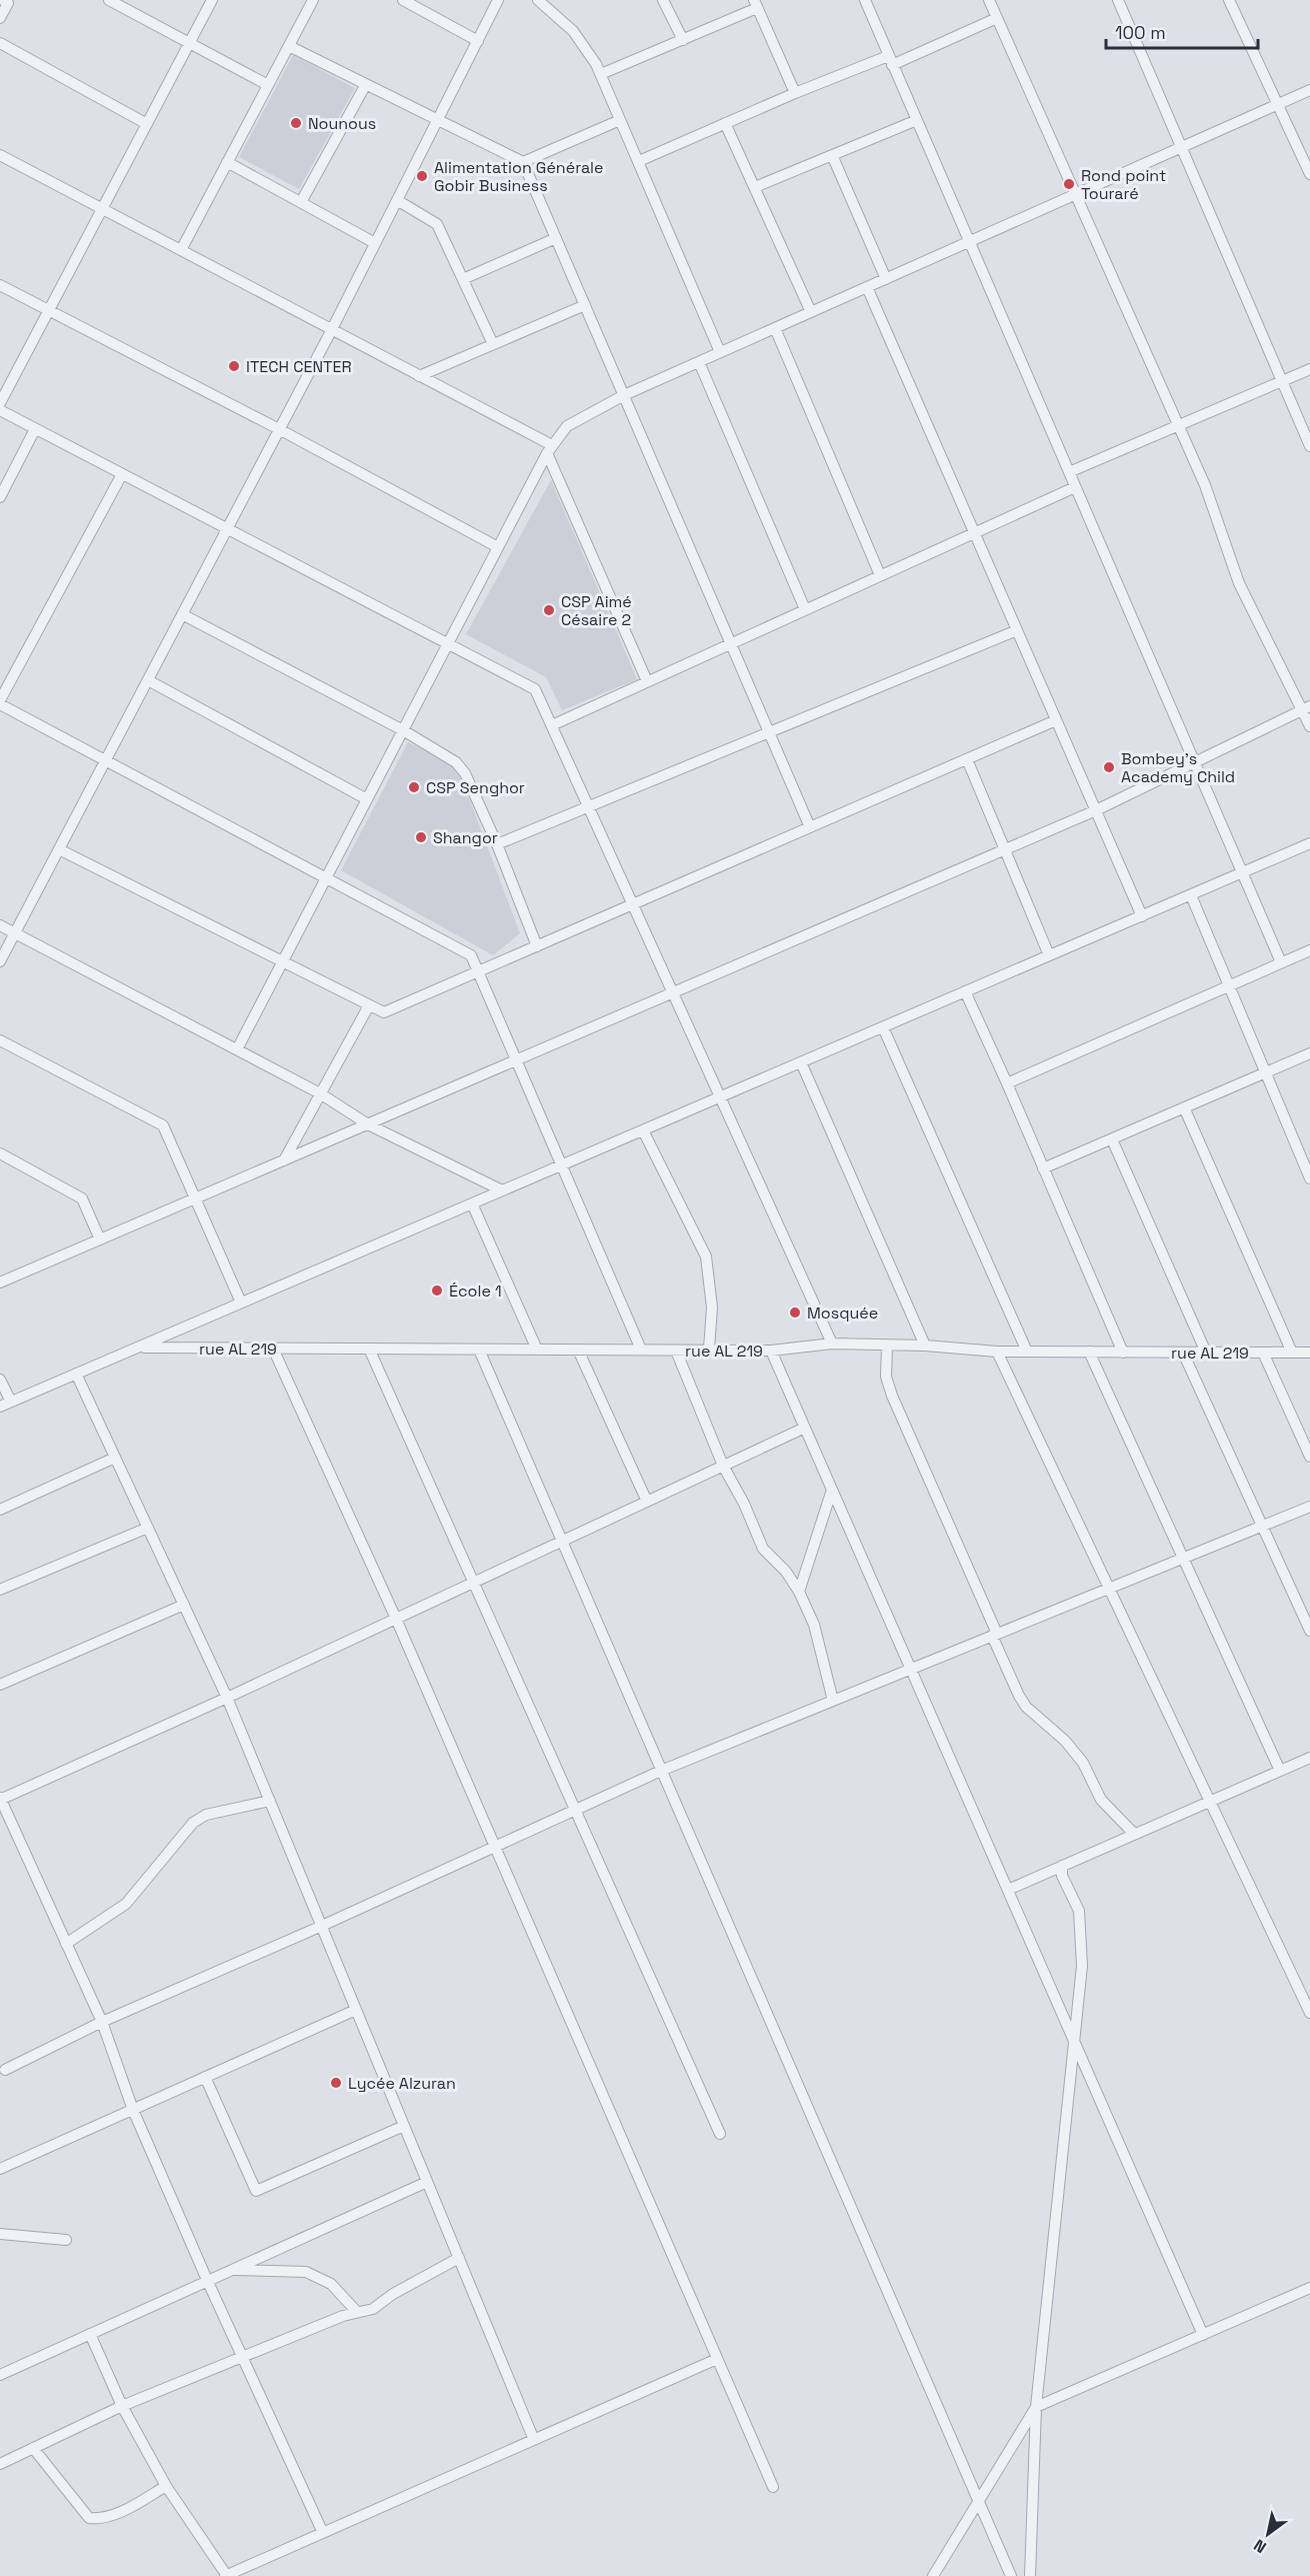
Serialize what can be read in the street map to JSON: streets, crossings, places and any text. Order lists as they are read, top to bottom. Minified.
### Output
{"streets":{"street":["rue AL 219"]},"places":["Nounous","Alimentation Générale Gobir Business","Rond point Touraré","ITECH CENTER","CSP Aimé Césaire 2","Bombey's Academy Child","CSP Senghor","Shangor","École 1","Mosquée","Lycée Alzuran"],"scale_bar":"100 m","north":"bottom left"}
